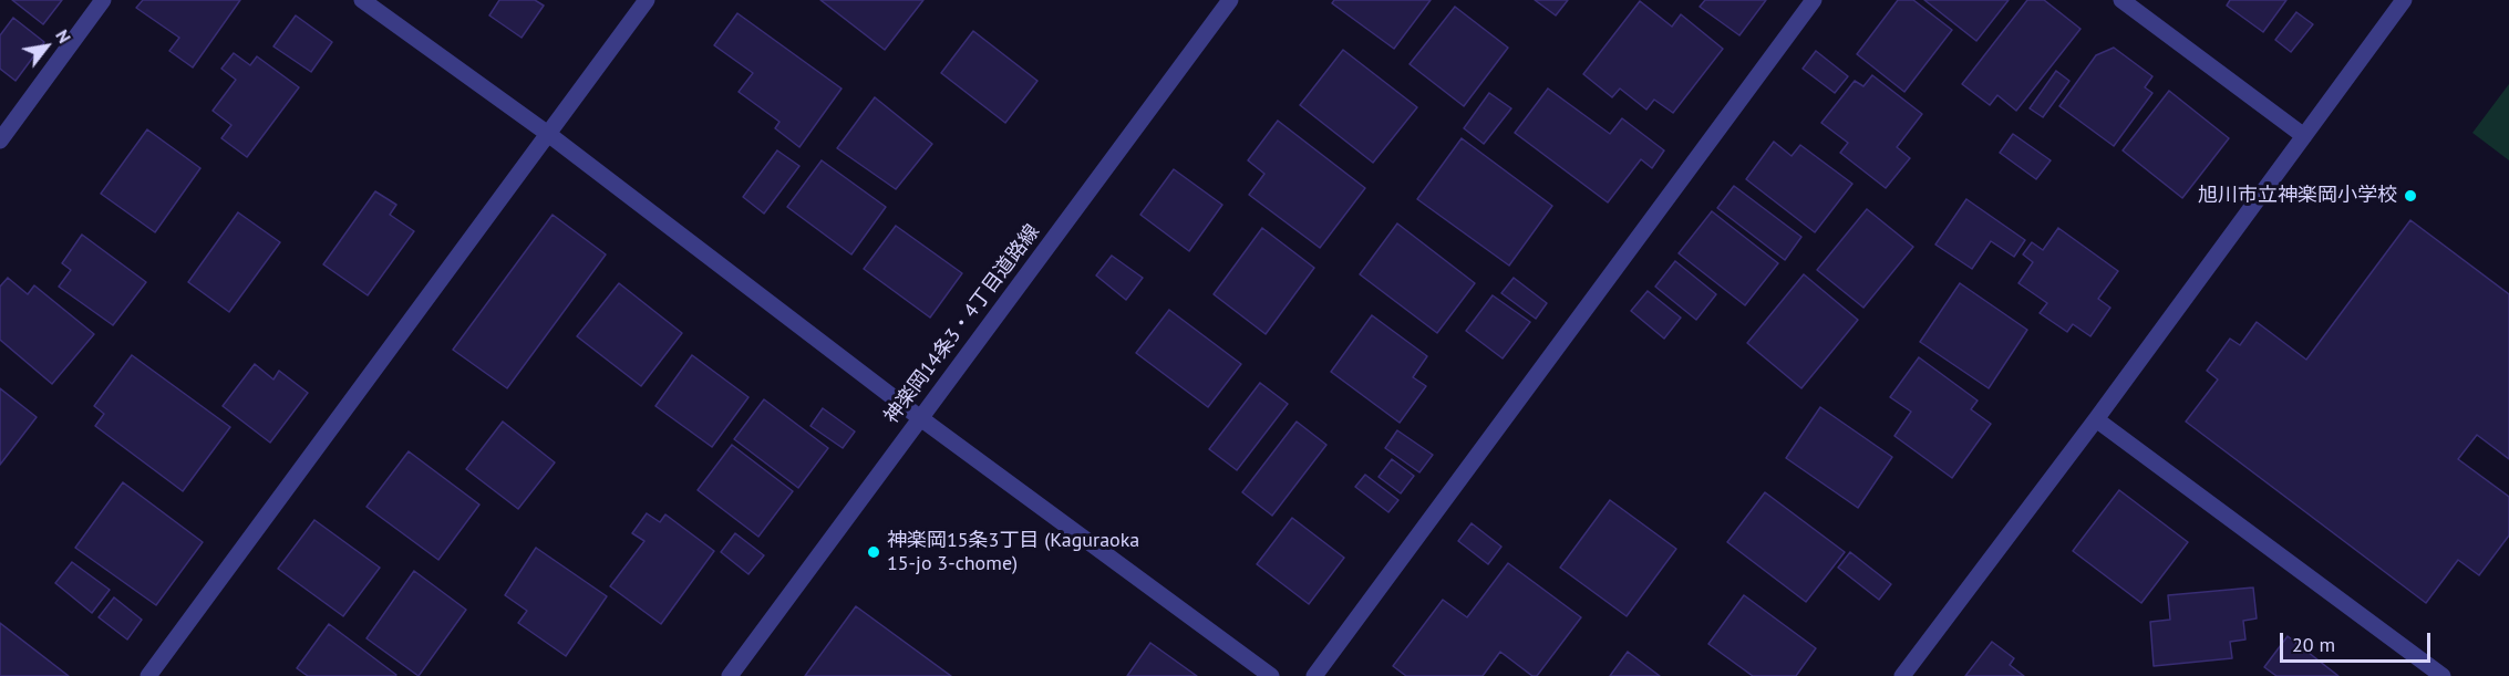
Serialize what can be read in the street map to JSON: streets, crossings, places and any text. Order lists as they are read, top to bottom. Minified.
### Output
{"streets":{"street":["神楽岡14条3・4丁目道路線"]},"places":["旭川市立神楽岡小学校","神楽岡15条3丁目 (Kaguraoka 15-jo 3-chome)"],"scale_bar":"20 m","north":"top right"}
